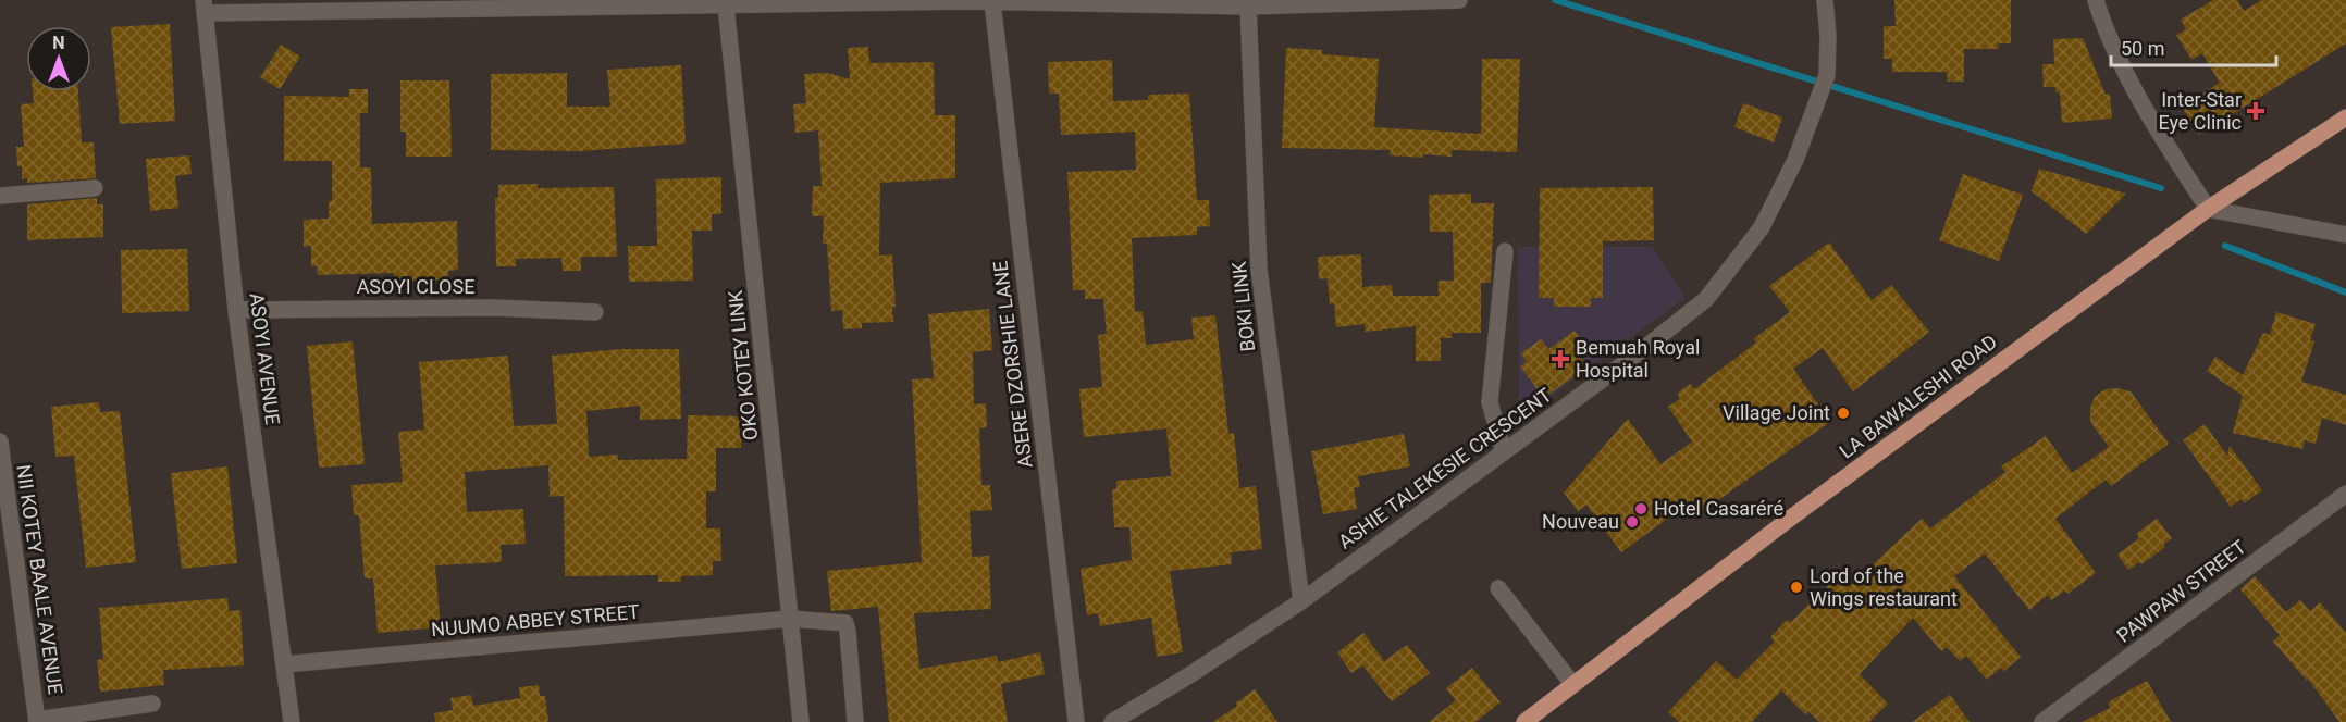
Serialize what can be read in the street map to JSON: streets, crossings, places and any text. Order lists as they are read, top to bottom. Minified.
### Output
{"streets":{"main road":["LA BAWALESHI ROAD"],"street":["ASOYI CLOSE","BOKI LINK","ASOYI AVENUE","ASERE DZORSHIE LANE","OKO KOTEY LINK","ASHIE TALEKESIE CRESCENT","NII KOTEY BAALE AVENUE","PAWPAW STREET","NUUMO ABBEY STREET"]},"crossings":[["ASOYI CLOSE","ASOYI AVENUE"],["BOKI LINK","ASHIE TALEKESIE CRESCENT"],["ASOYI AVENUE","NUUMO ABBEY STREET"],["OKO KOTEY LINK","NUUMO ABBEY STREET"]],"places":{"health":["Inter-Star Eye Clinic","Bemuah Royal Hospital"],"other":["Village Joint","Hotel Casaréré","Nouveau","Lord of the Wings restaurant"]},"scale_bar":"50 m","north":"top"}
